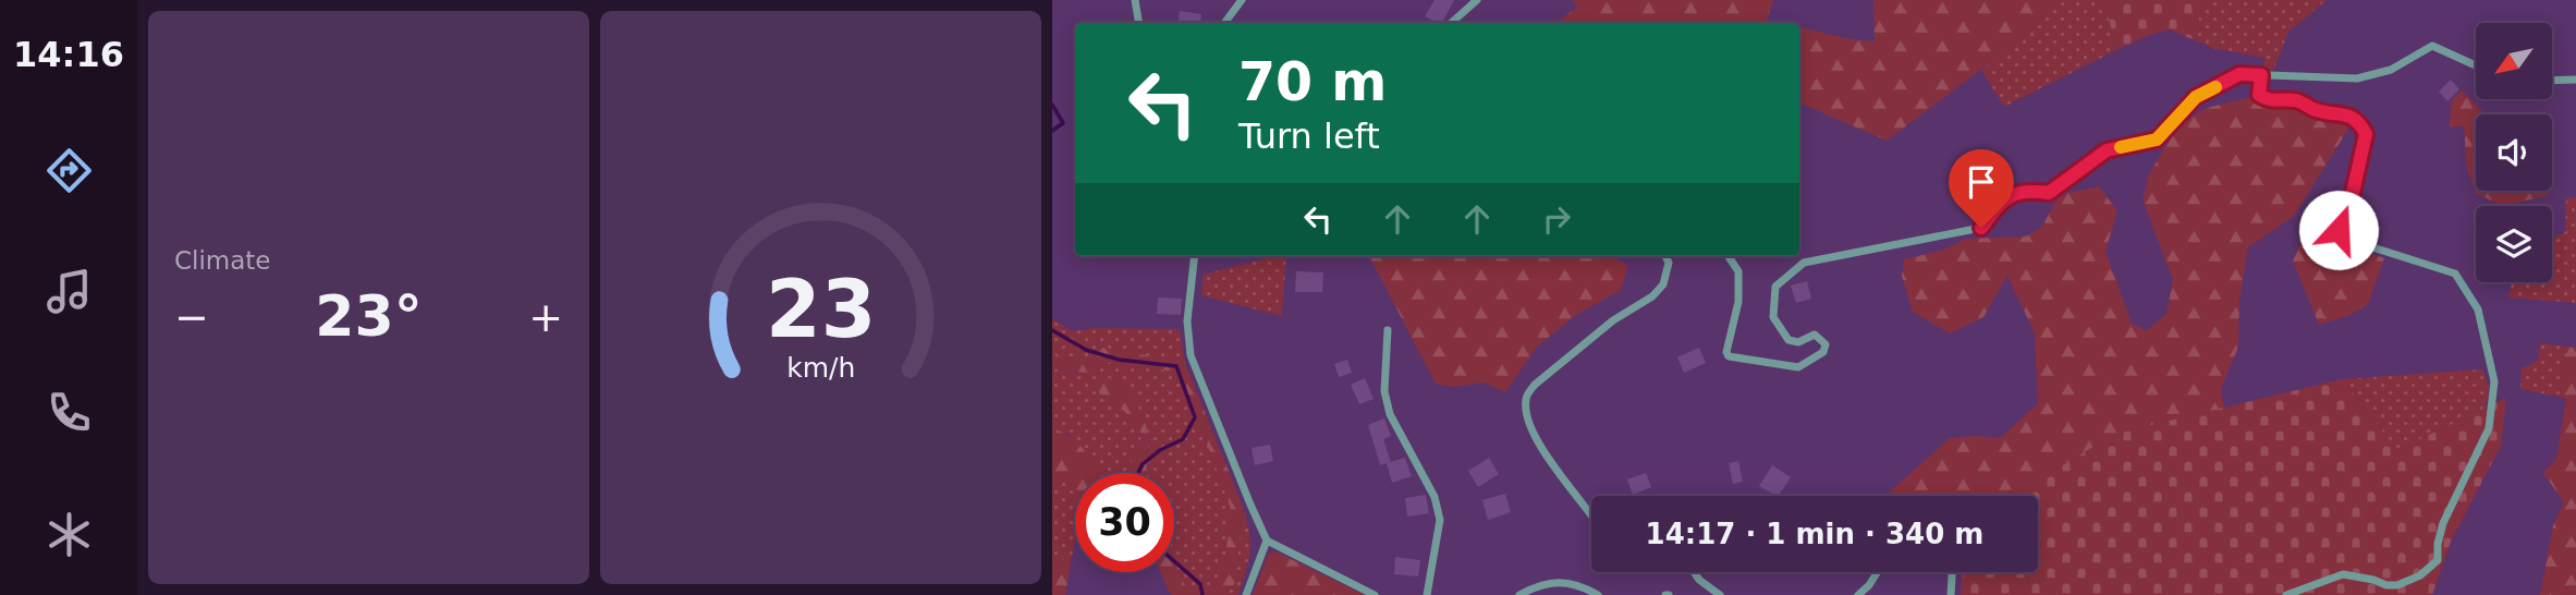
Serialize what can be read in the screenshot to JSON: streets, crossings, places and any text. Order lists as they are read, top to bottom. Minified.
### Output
{"north":"bottom left","page":{"tabs":"14:16","tile":"Climate","turn":["70 m","Turn left"],"heat":["−","23°","+"],"limit":"30","trip":"14:17 · 1 min · 340 m","gauge":["23","km/h"]}}
